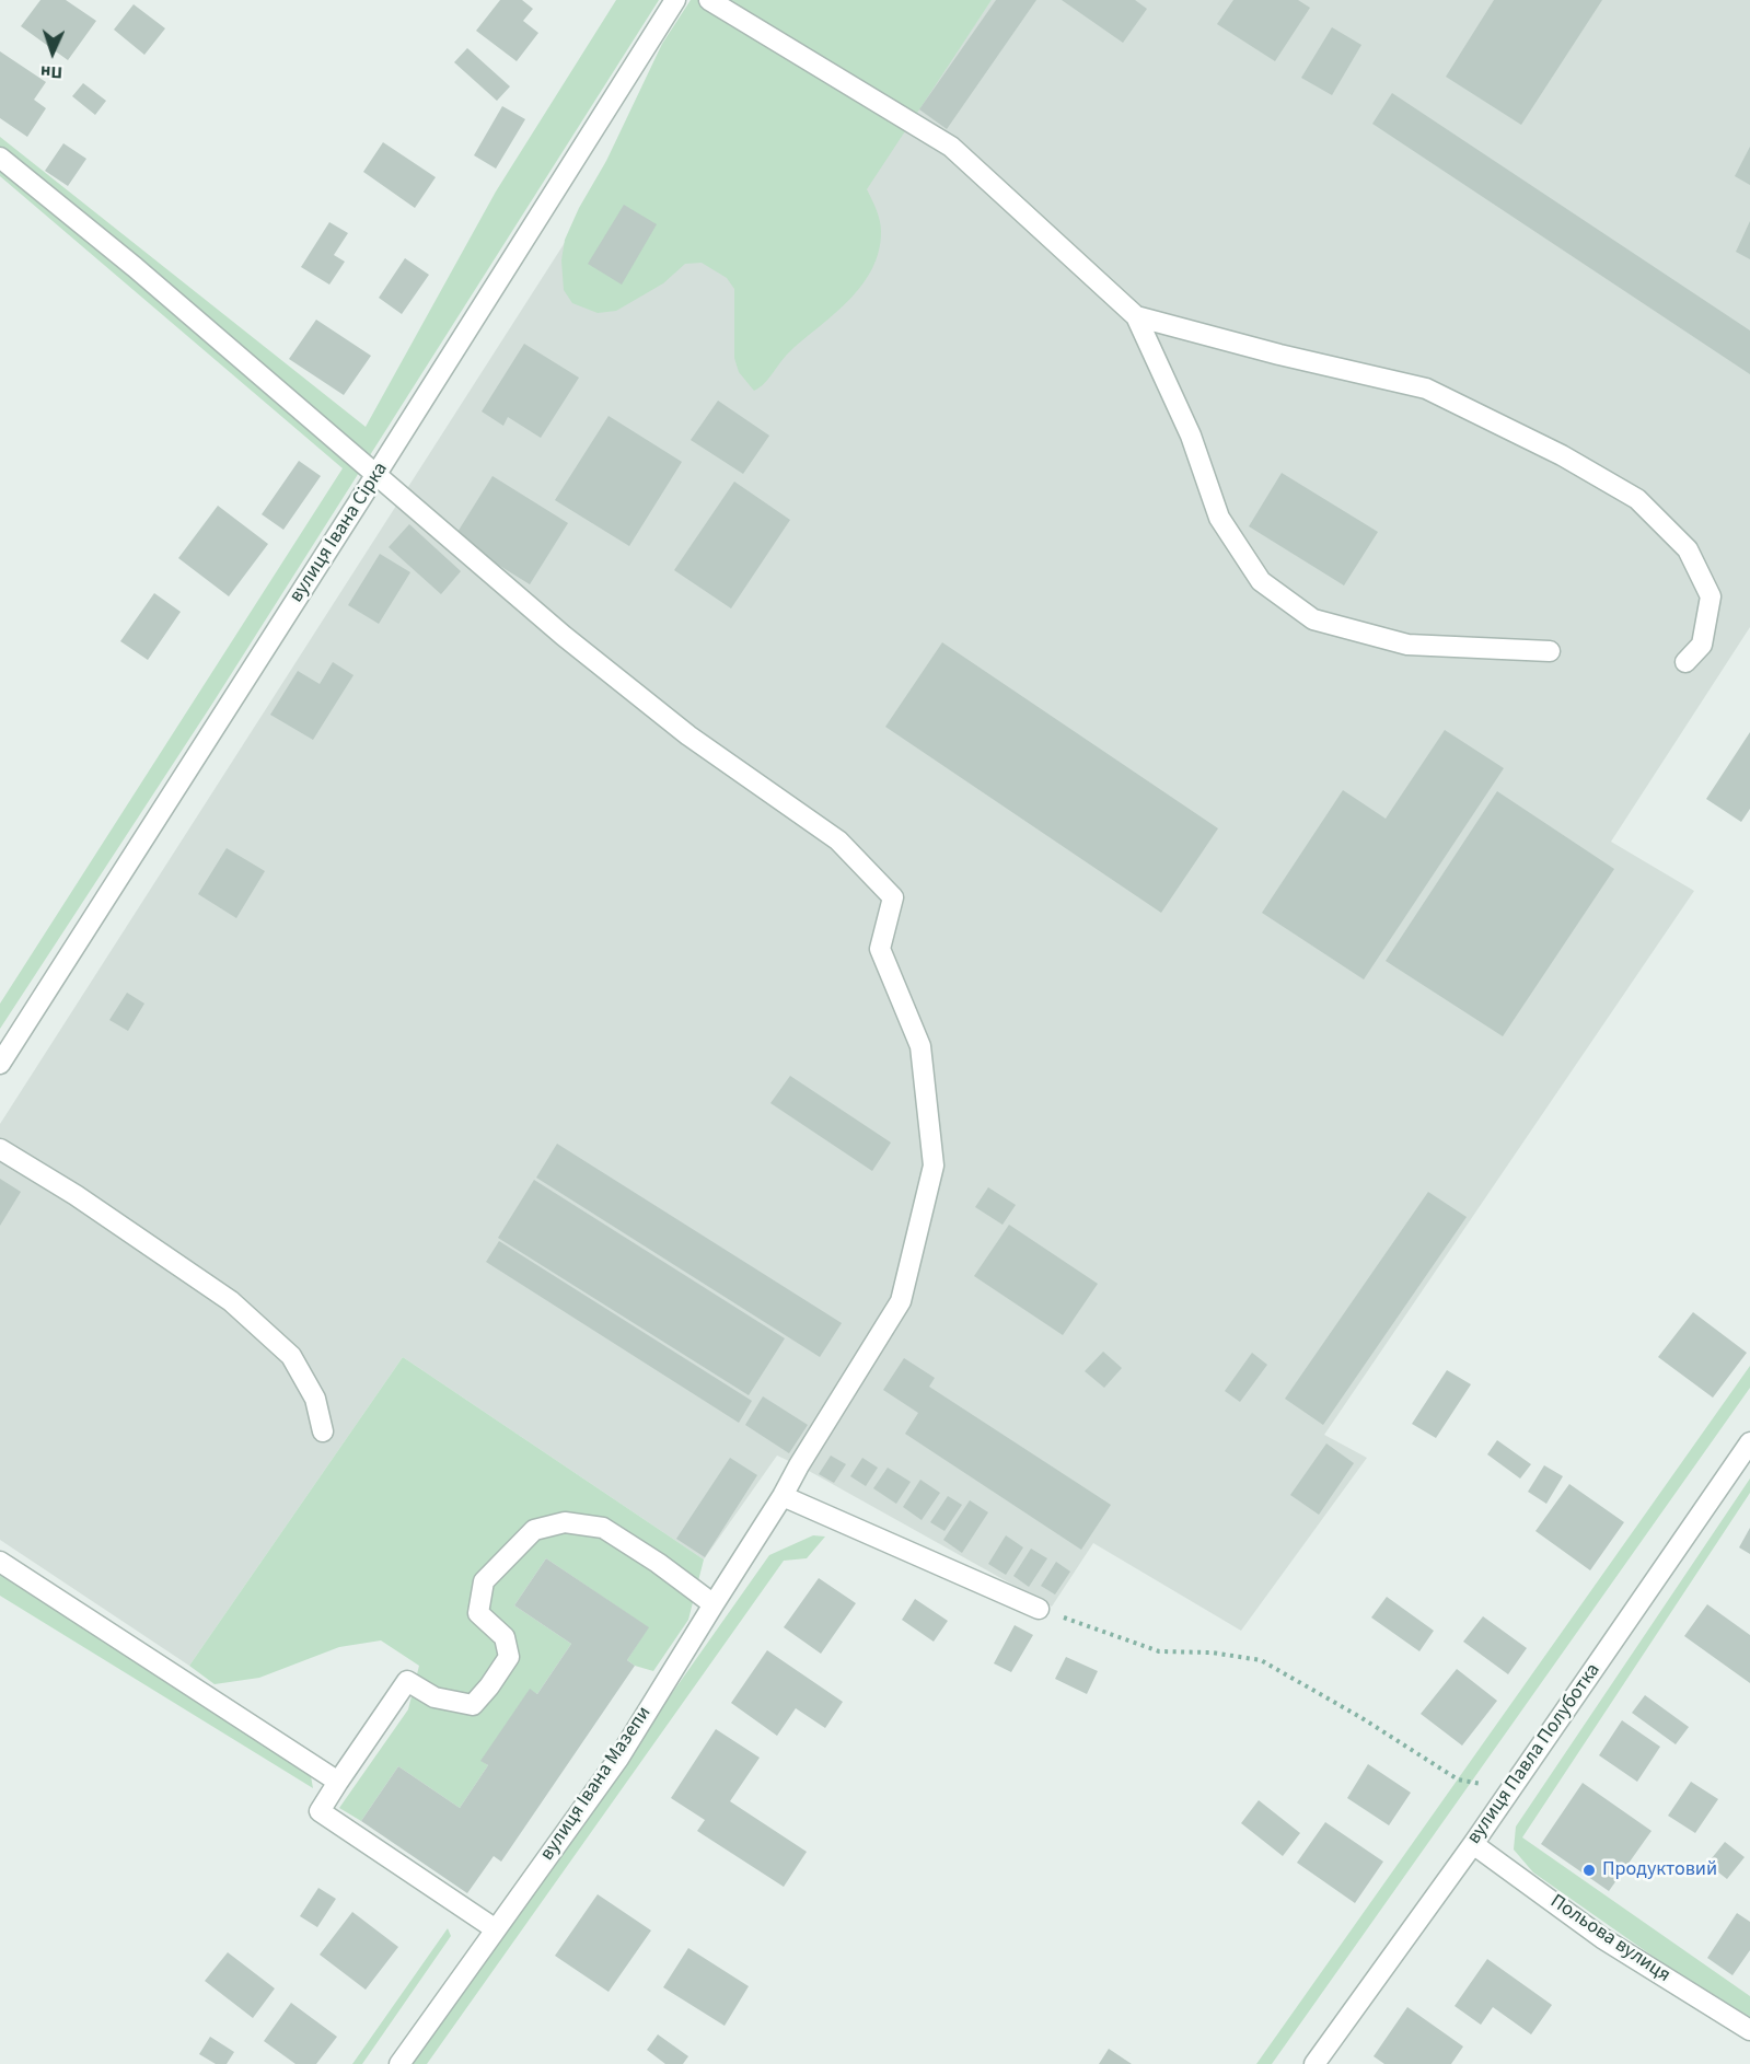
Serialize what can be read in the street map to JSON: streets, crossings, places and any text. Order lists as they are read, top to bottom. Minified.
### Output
{"streets":{"street":["вулиця Івана Сірка","вулиця Павла Полуботка","вулиця Івана Мазепи","Польова вулиця"]},"crossings":[["вулиця Івана Сірка","вулиця Івана Мазепи"],["вулиця Павла Полуботка","Польова вулиця"]],"places":["Продуктовий"],"north":"bottom"}
